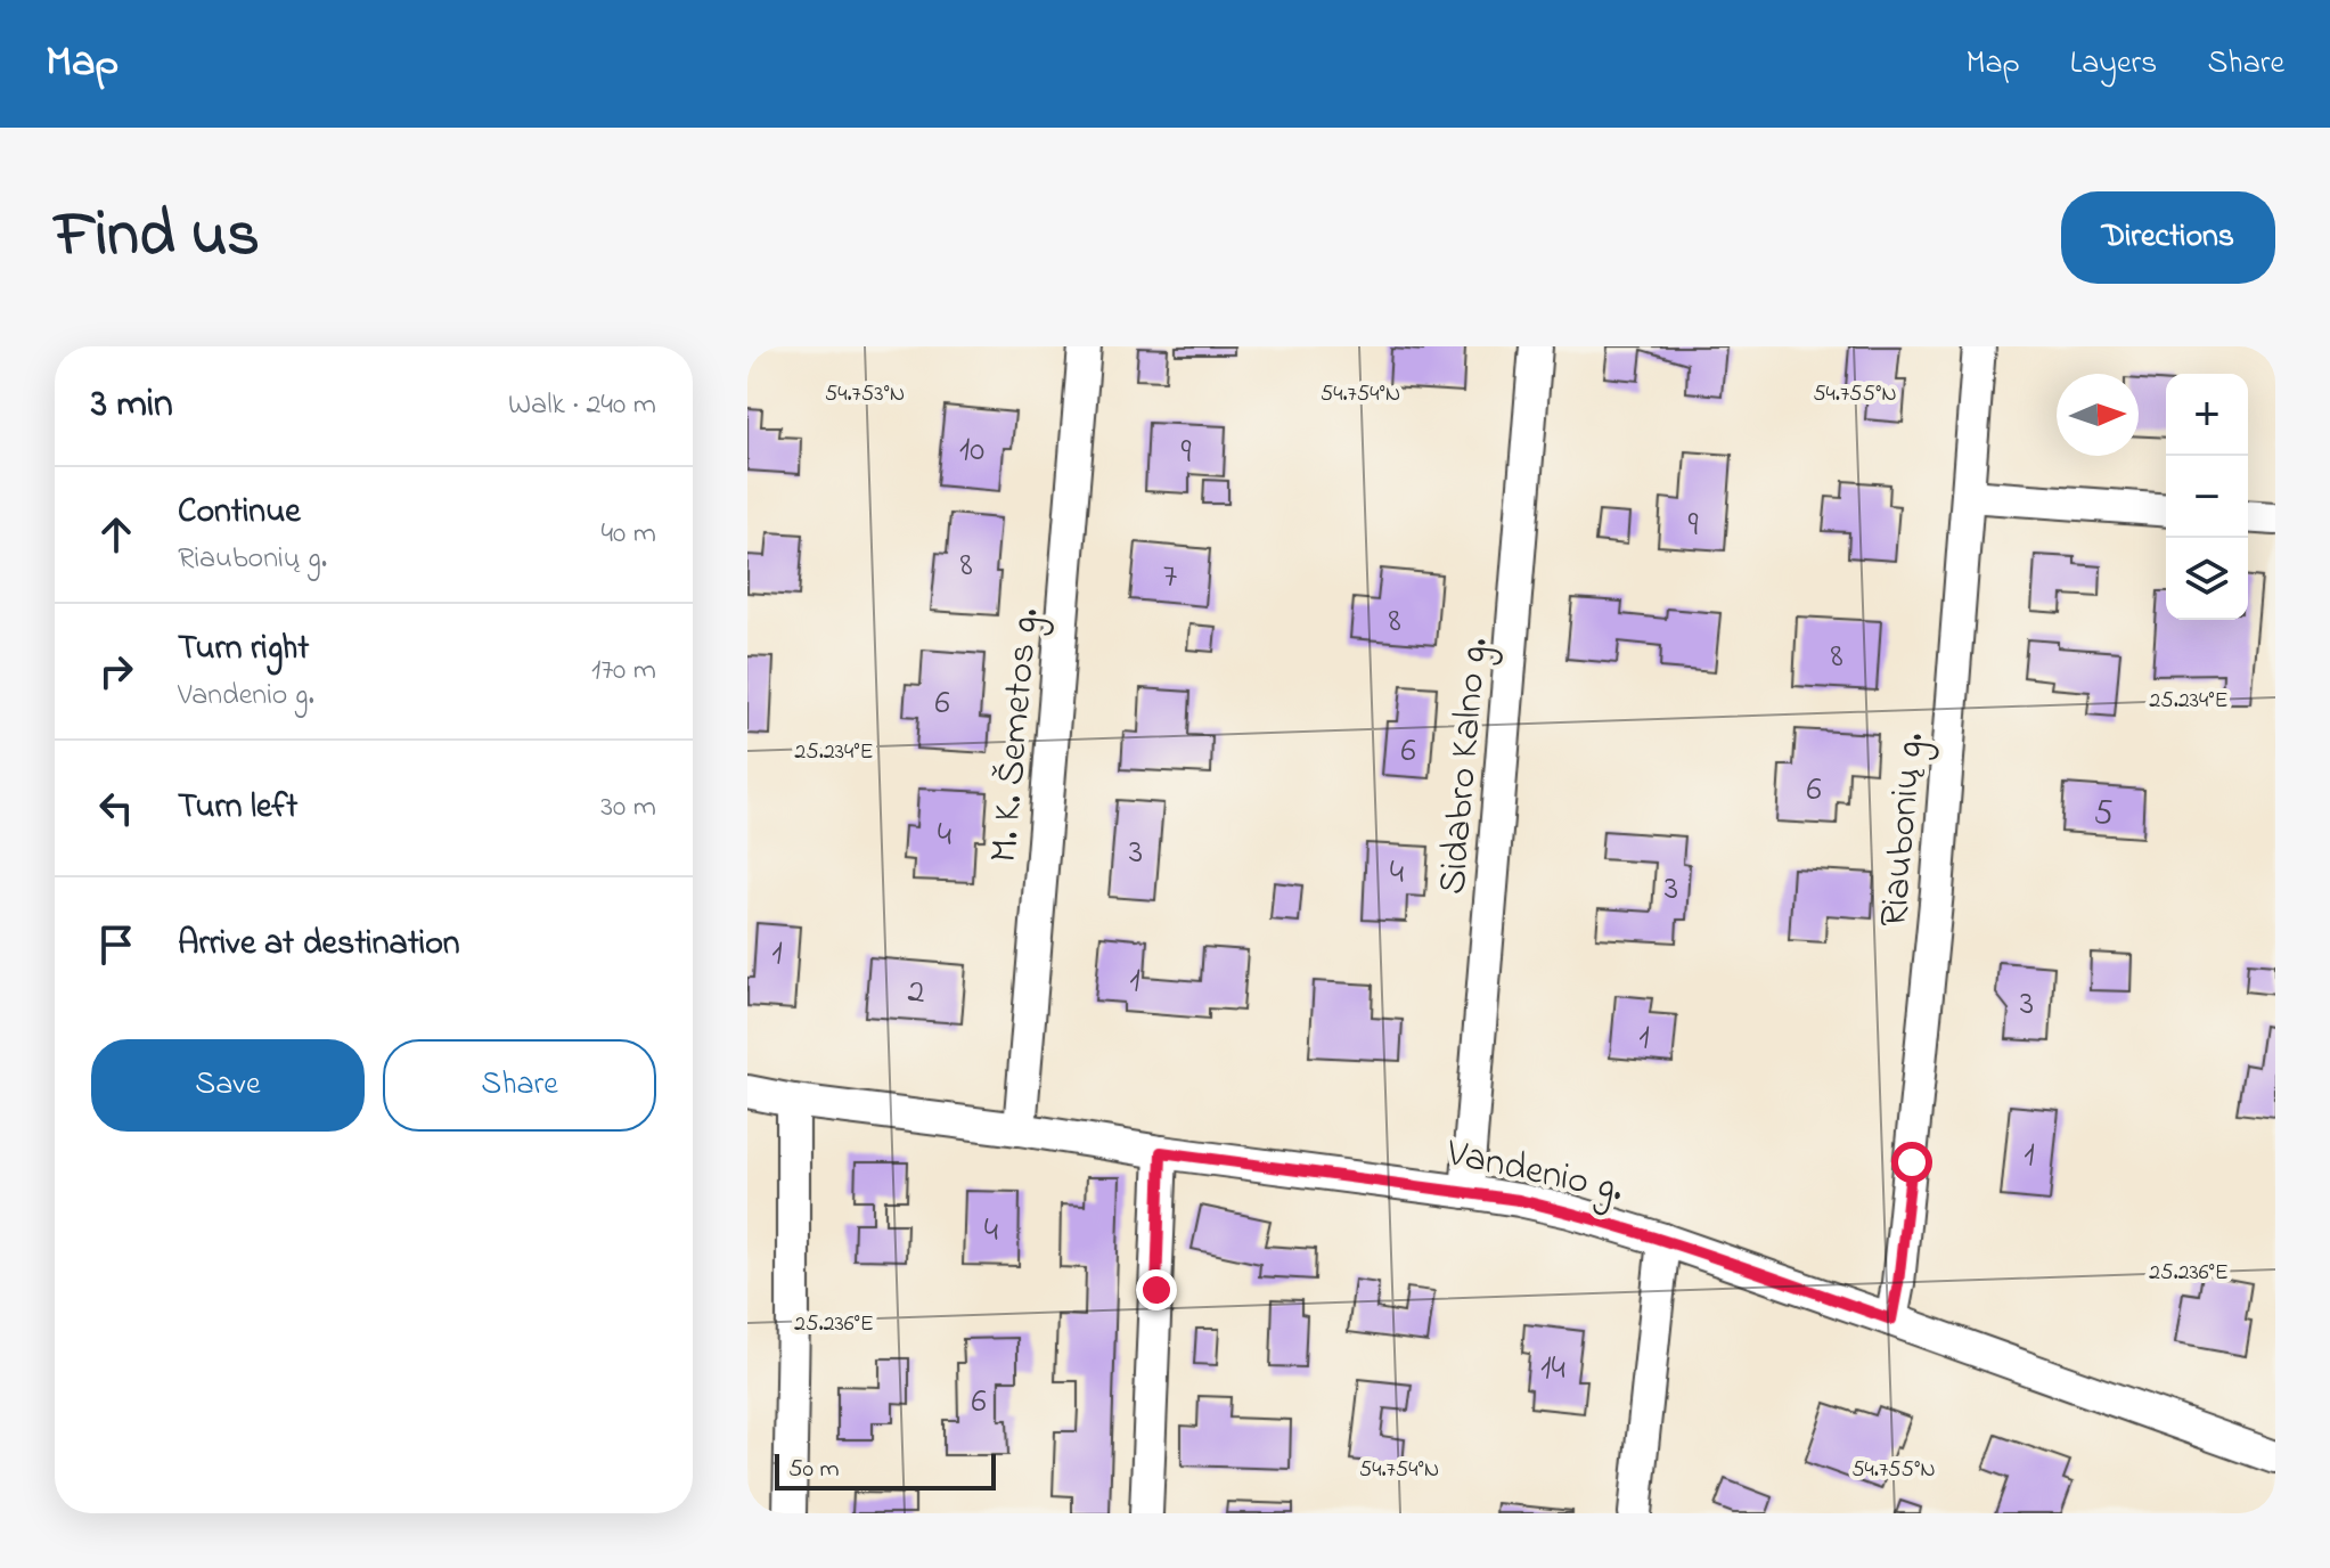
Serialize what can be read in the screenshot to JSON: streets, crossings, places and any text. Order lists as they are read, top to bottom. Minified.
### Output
{"streets":{"street":["M. K. Šemetos g.","Sidabro Kalno g.","Riaubonių g.","Vandenio g."]},"crossings":[["M. K. Šemetos g.","Vandenio g."],["Sidabro Kalno g.","Vandenio g."],["Riaubonių g.","Vandenio g."]],"house_numbers":["10","9","9","8","7","8","8","6","6","6","5","4","3","4","3","1","1","2","3","1","1","4","14","6"],"scale_bar":"50 m","north":"right","page":{"header":"Map","nav":["Map","Layers","Share"],"title":"Find us","buttons":["Directions",["Save","Share"]],"heading":["3 min","Walk · 240 m"],"map_buttons":["+","−"],"list":[["Continue","Riaubonių g.","40 m"],["Turn right","Vandenio g.","170 m"],["Turn left","30 m"],"Arrive at destination"],"scale":"50 m"},"coordinates":["54.753°N","54.754°N","54.755°N","25.234°E","25.236°E"]}
